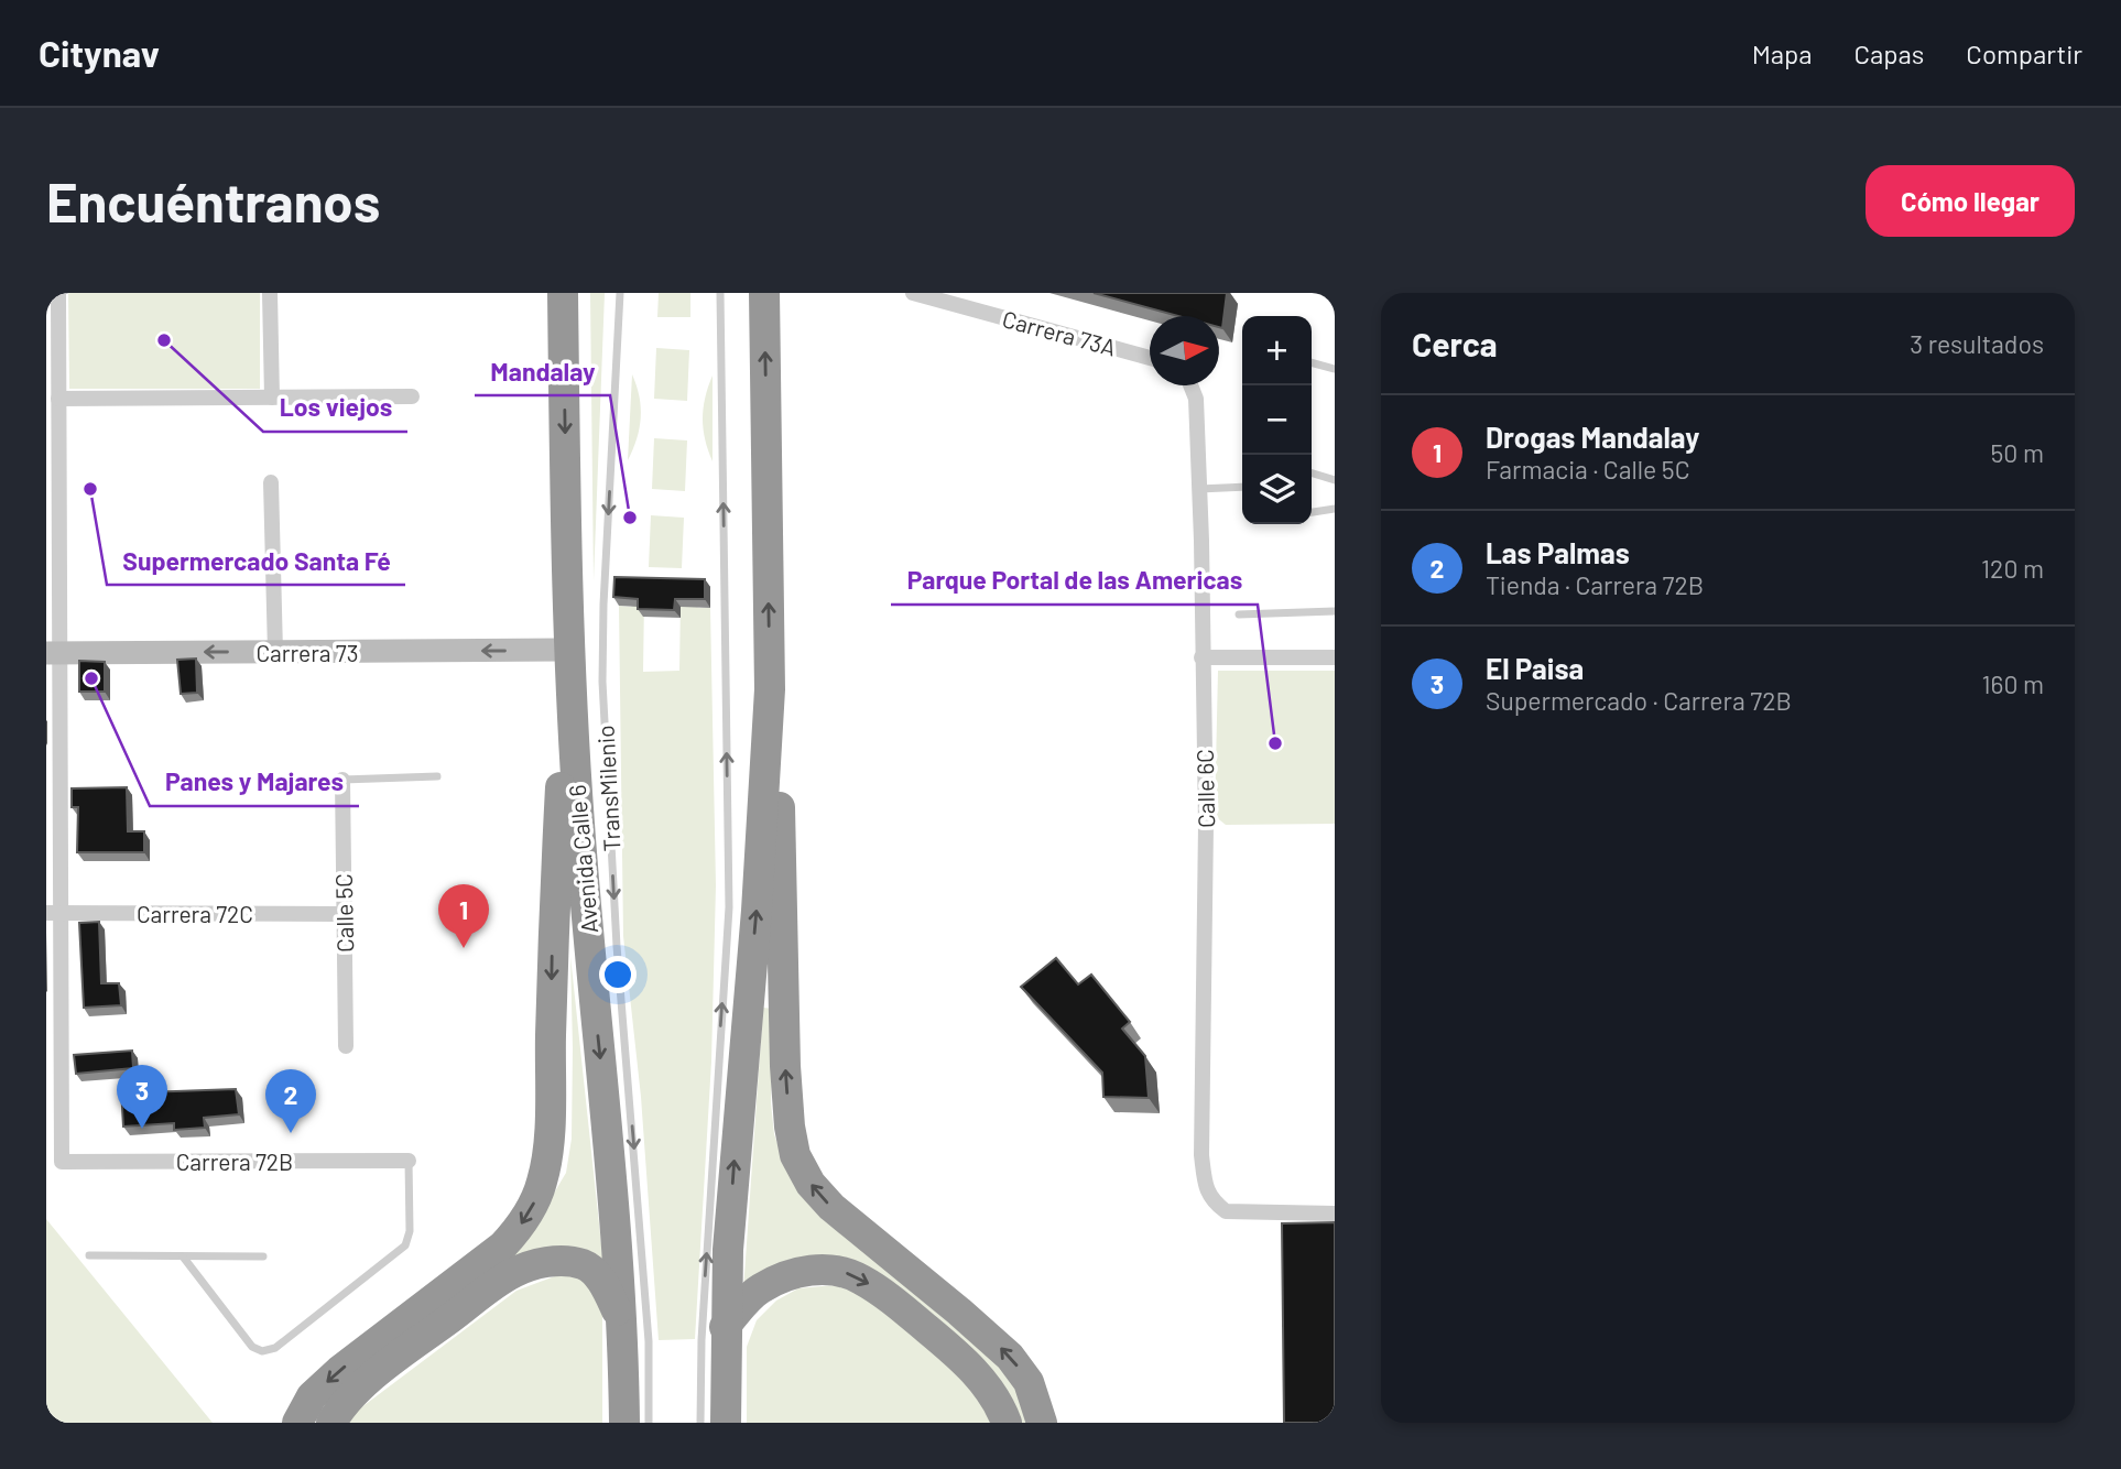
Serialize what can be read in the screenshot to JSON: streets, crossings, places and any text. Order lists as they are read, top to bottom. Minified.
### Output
{"streets":{"highway":["Avenida Calle 6"],"street":["Carrera 73A","Carrera 73","Calle 6C","Carrera 72C","Calle 5C","Carrera 72B"],"lane":["TransMilenio"]},"crossings":[["Carrera 73","Avenida Calle 6"],["TransMilenio","Avenida Calle 6"],["Carrera 72C","Calle 5C"],["Carrera 72C","Carrera 72B"]],"one_way":["Carrera 73","TransMilenio"],"places":["Los viejos","Supermercado Santa Fé","Mandalay","Panes y Majares","Parque Portal de las Americas"],"north":"right","page":{"header":"Citynav","nav":["Mapa","Capas","Compartir"],"buttons":"Cómo llegar","title":"Encuéntranos","heading":["Cerca","3 resultados"],"map_buttons":["+","−"],"list":[{"mark":"1","name":"Drogas Mandalay","note":"Farmacia · Calle 5C","value":"50 m"},{"mark":"2","name":"Las Palmas","note":"Tienda · Carrera 72B","value":"120 m"},{"mark":"3","name":"El Paisa","note":"Supermercado · Carrera 72B","value":"160 m"}],"pins":["1","3","2"]}}
